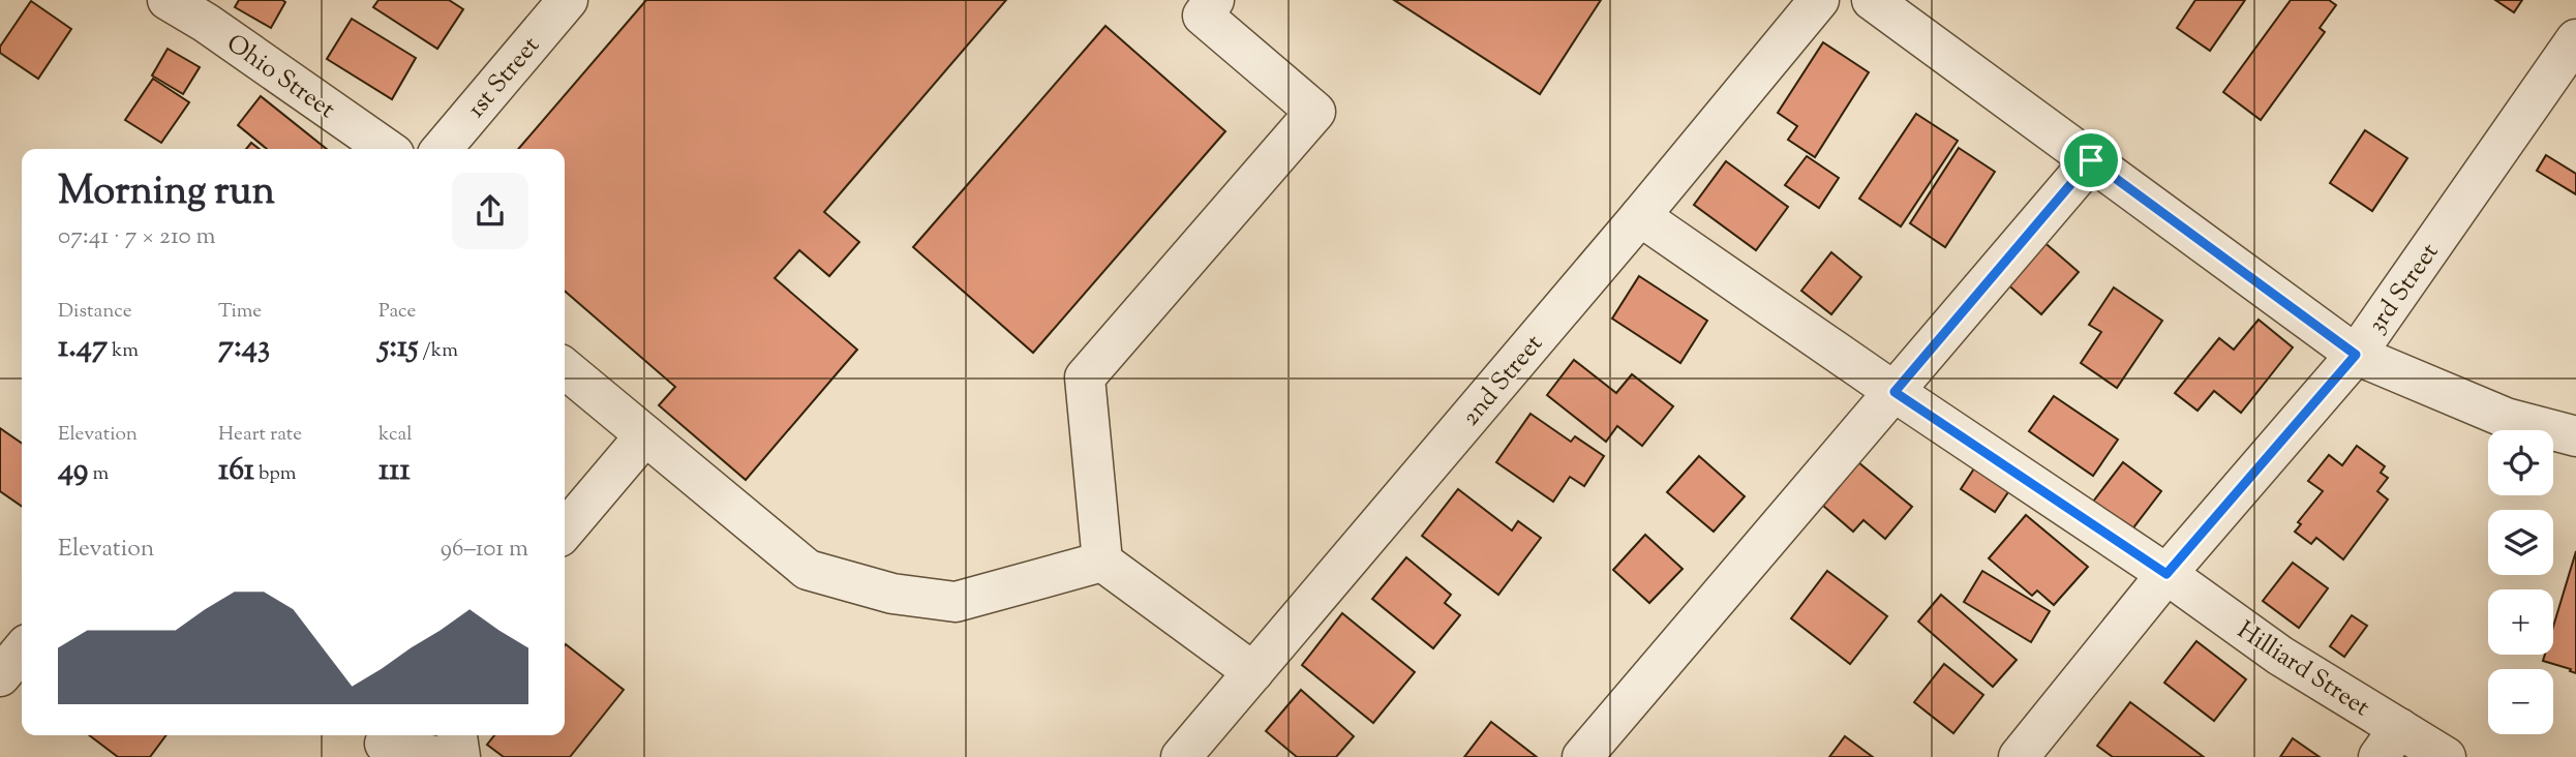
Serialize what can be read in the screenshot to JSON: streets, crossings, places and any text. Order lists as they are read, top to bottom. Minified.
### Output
{"streets":{"street":["Ohio Street","1st Street","3rd Street","2nd Street","Hilliard Street"]},"crossings":[["3rd Street","Hilliard Street"],["2nd Street","Hilliard Street"]],"page":{"heading":["Morning run","07:41 · 7 × 210 m"],"stats":[["Distance","1.47 km"],["Time","7:43"],["Pace","5:15 /km"],["Elevation","49 m"],["Heart rate","161 bpm"],["kcal","111"]],"map_buttons":["+","−"],"chart":["Elevation","96–101 m"]}}
